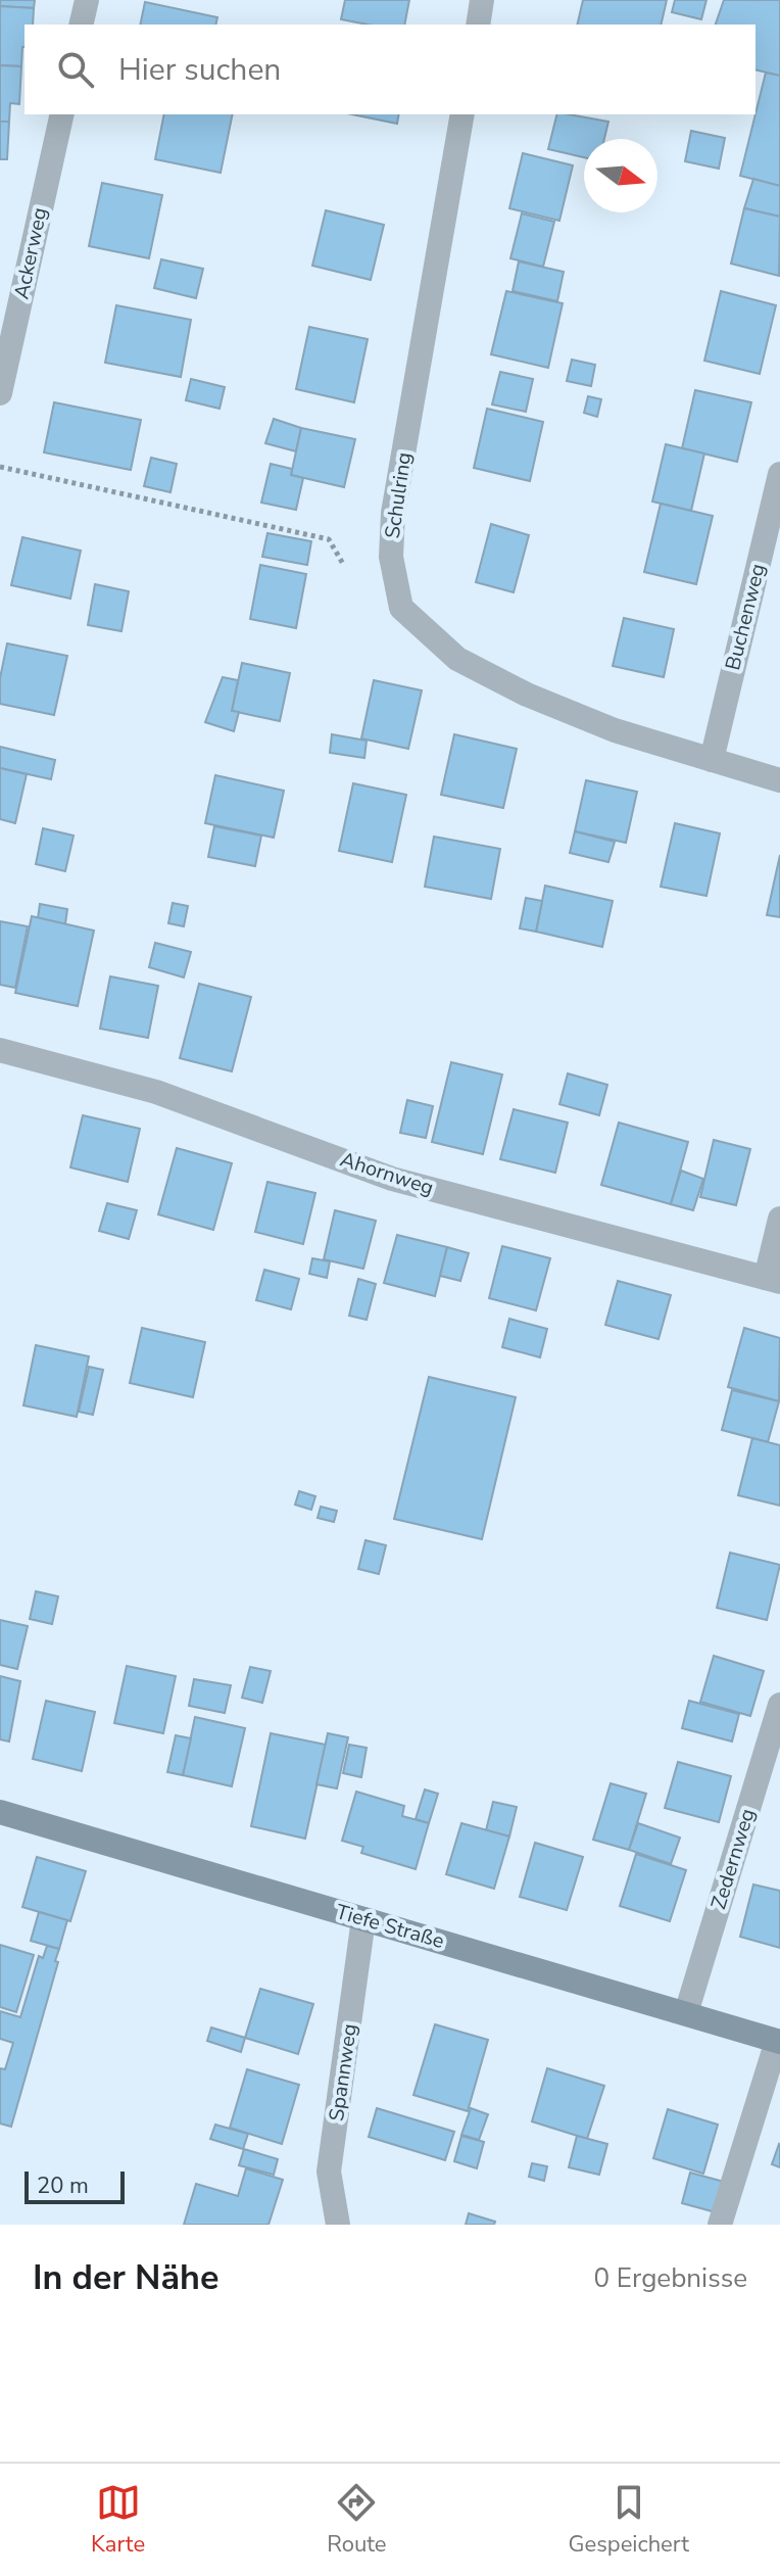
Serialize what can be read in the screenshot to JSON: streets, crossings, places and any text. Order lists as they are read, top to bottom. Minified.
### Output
{"streets":{"main road":["Tiefe Straße"],"street":["Ackerweg","Schulring","Buchenweg","Ahornweg","Zedernweg","Spannweg"]},"crossings":[["Schulring","Buchenweg"],["Zedernweg","Tiefe Straße"],["Tiefe Straße","Spannweg"]],"scale_bar":"20 m","north":"right","page":{"search":"Hier suchen","scale":"20 m","heading":["In der Nähe","0 Ergebnisse"],"nav":["Karte","Route","Gespeichert"]}}
